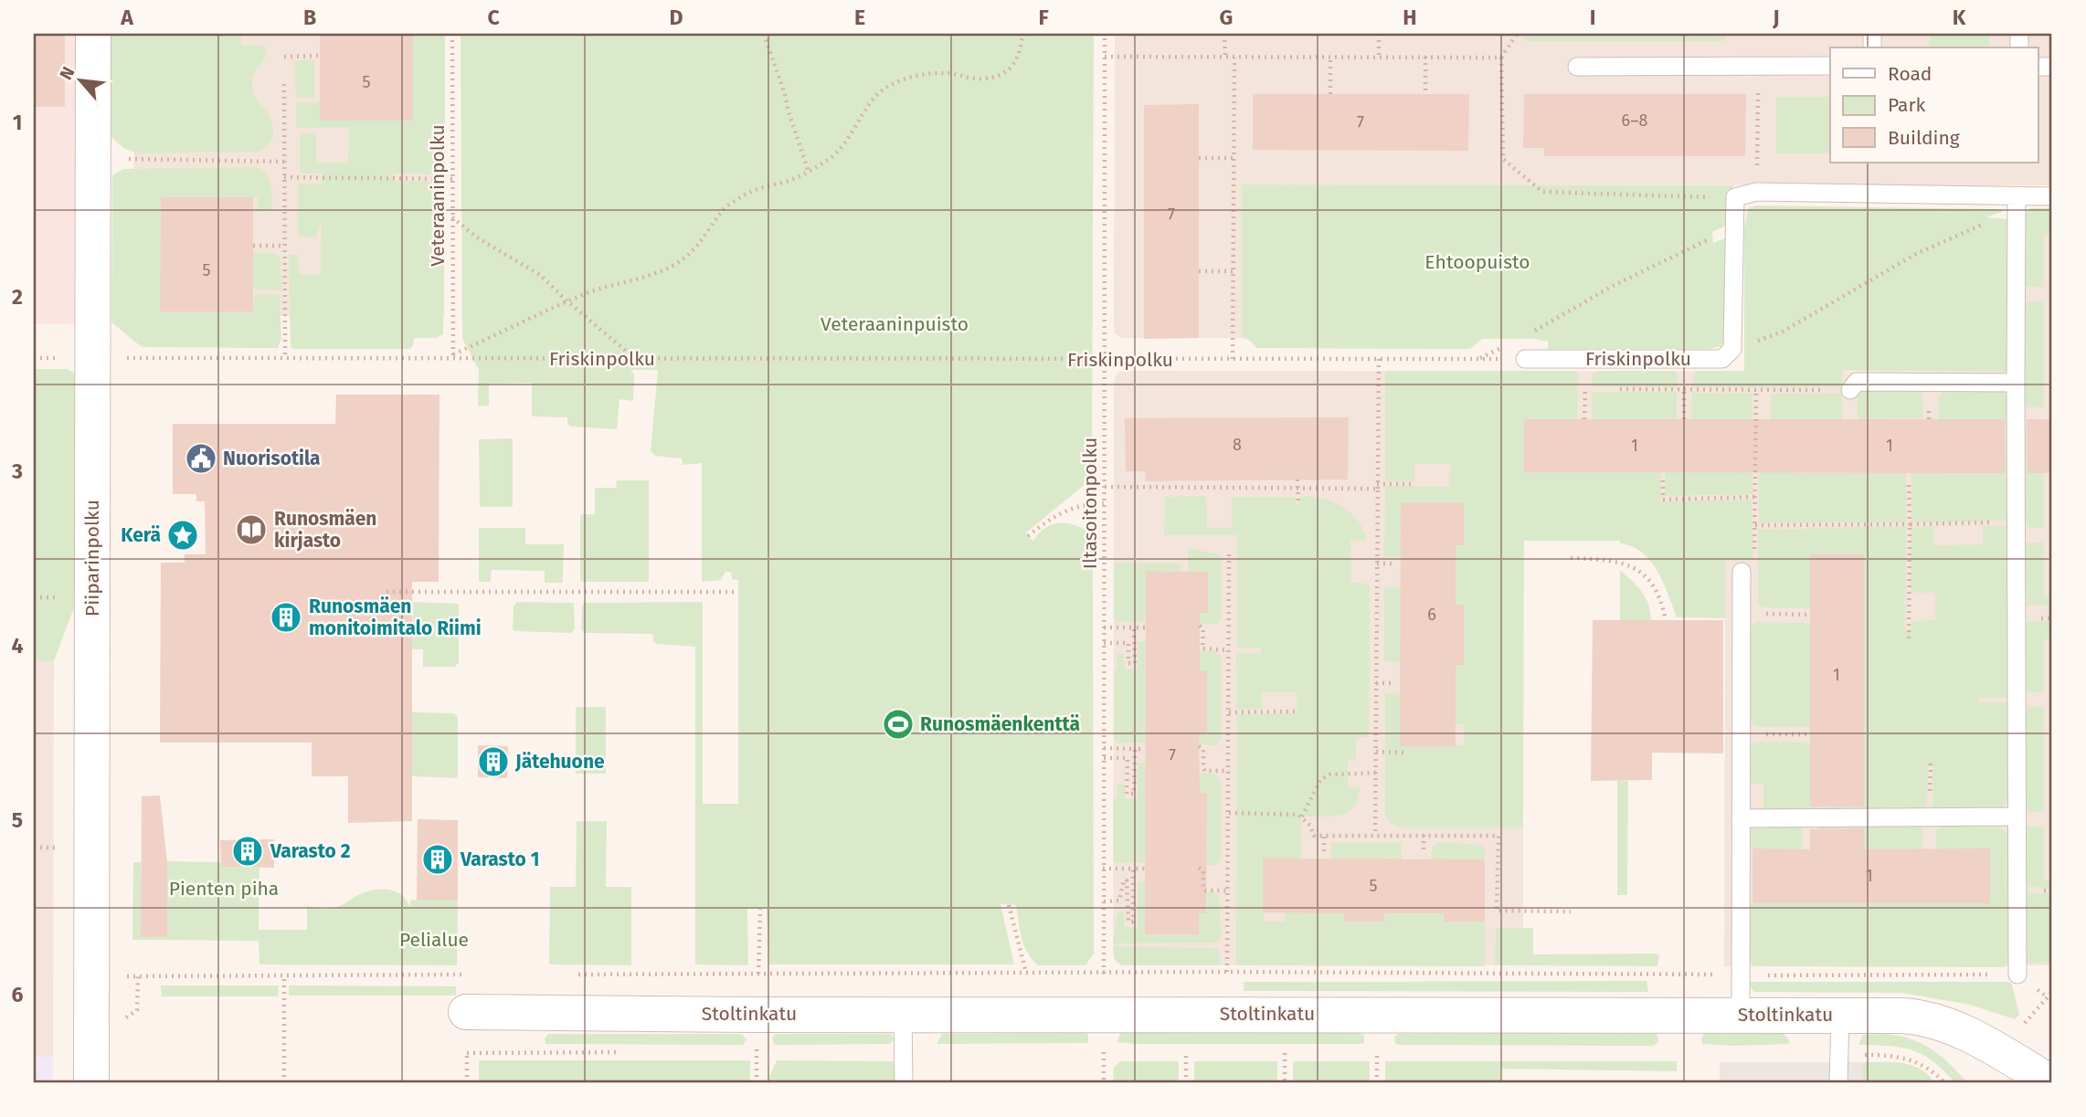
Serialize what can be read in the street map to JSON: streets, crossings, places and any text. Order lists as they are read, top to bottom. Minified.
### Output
{"streets":{"street":["Piiparinpolku","Stoltinkatu"],"lane":["Friskinpolku"],"path":["Veteraaninpolku","Iltasoitonpolku"]},"crossings":[["Veteraaninpolku","Friskinpolku"],["Friskinpolku","Iltasoitonpolku"],["Friskinpolku","Piiparinpolku"]],"parks":["Ehtoopuisto","Veteraaninpuisto","Pienten piha","Pelialue"],"places":{"public building":["Nuorisotila"],"library":["Runosmäen kirjasto"],"place":["Kerä"],"building":["Runosmäen monitoimitalo Riimi","Jätehuone","Varasto 2","Varasto 1"],"sports":["Runosmäenkenttä"]},"house_numbers":["5","6–8","7","7","5","8","1","1","6","1","7","1","5"],"legend":["Road","Park","Building"],"north":"top left","grid":{"columns":["A","B","C","D","E","F","G","H","I","J","K"],"rows":["1","2","3","4","5","6"]}}
